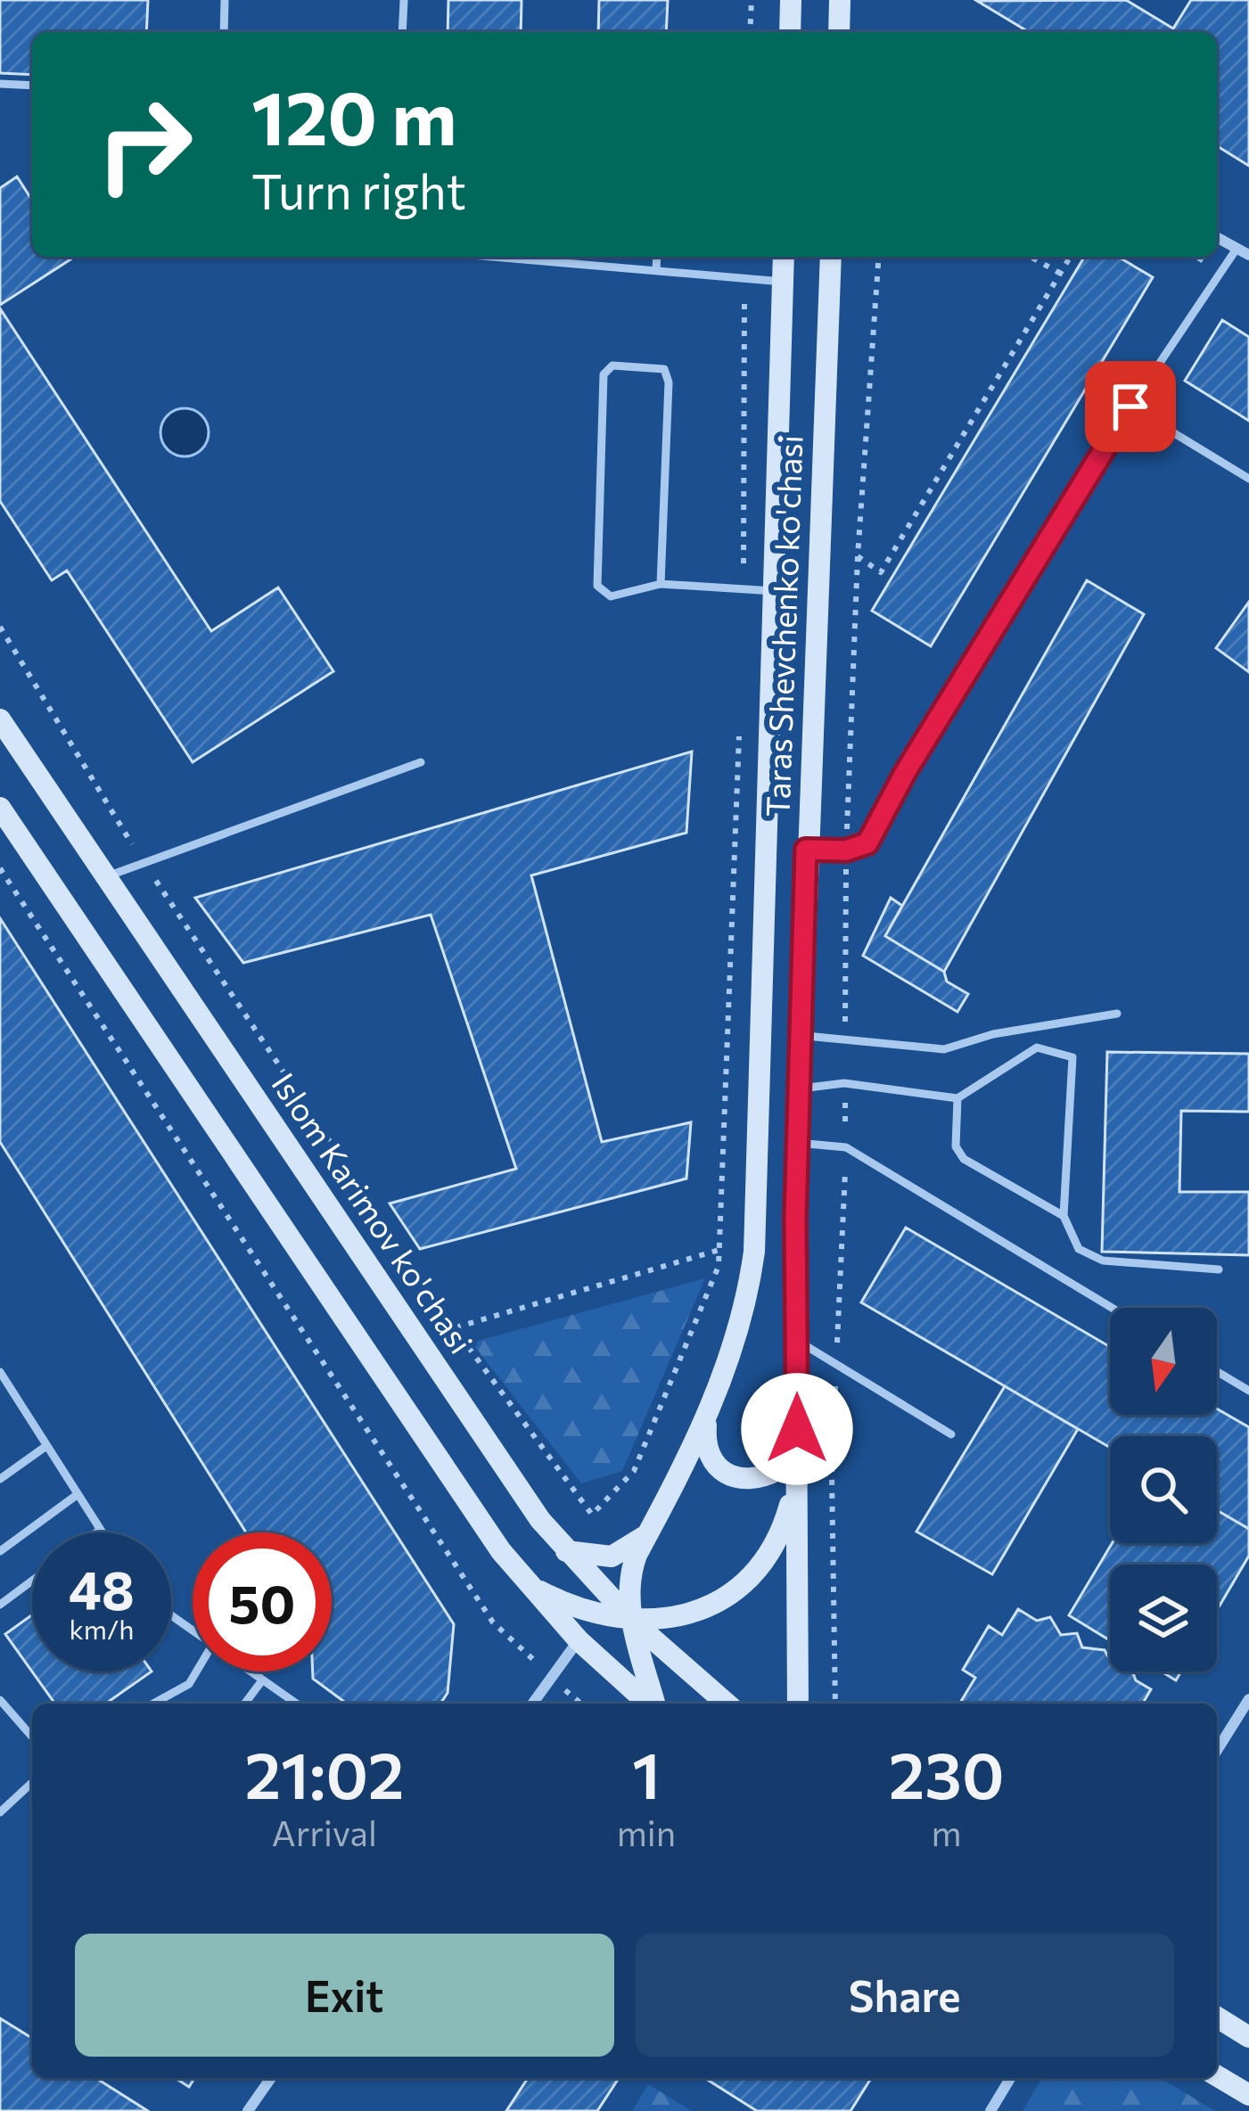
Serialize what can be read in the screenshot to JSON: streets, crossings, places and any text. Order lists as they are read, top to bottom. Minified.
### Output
{"streets":{"main road":["Taras Shevchenko ko'chasi","Islom Karimov ko'chasi"]},"crossings":[["Taras Shevchenko ko'chasi","Islom Karimov ko'chasi"]],"north":"bottom","page":{"turn":["120 m","Turn right"],"speed":"48 km/h","limit":"50","eta":["21:02","Arrival","1","min","230","m"],"buttons":["Exit","Share"]}}
